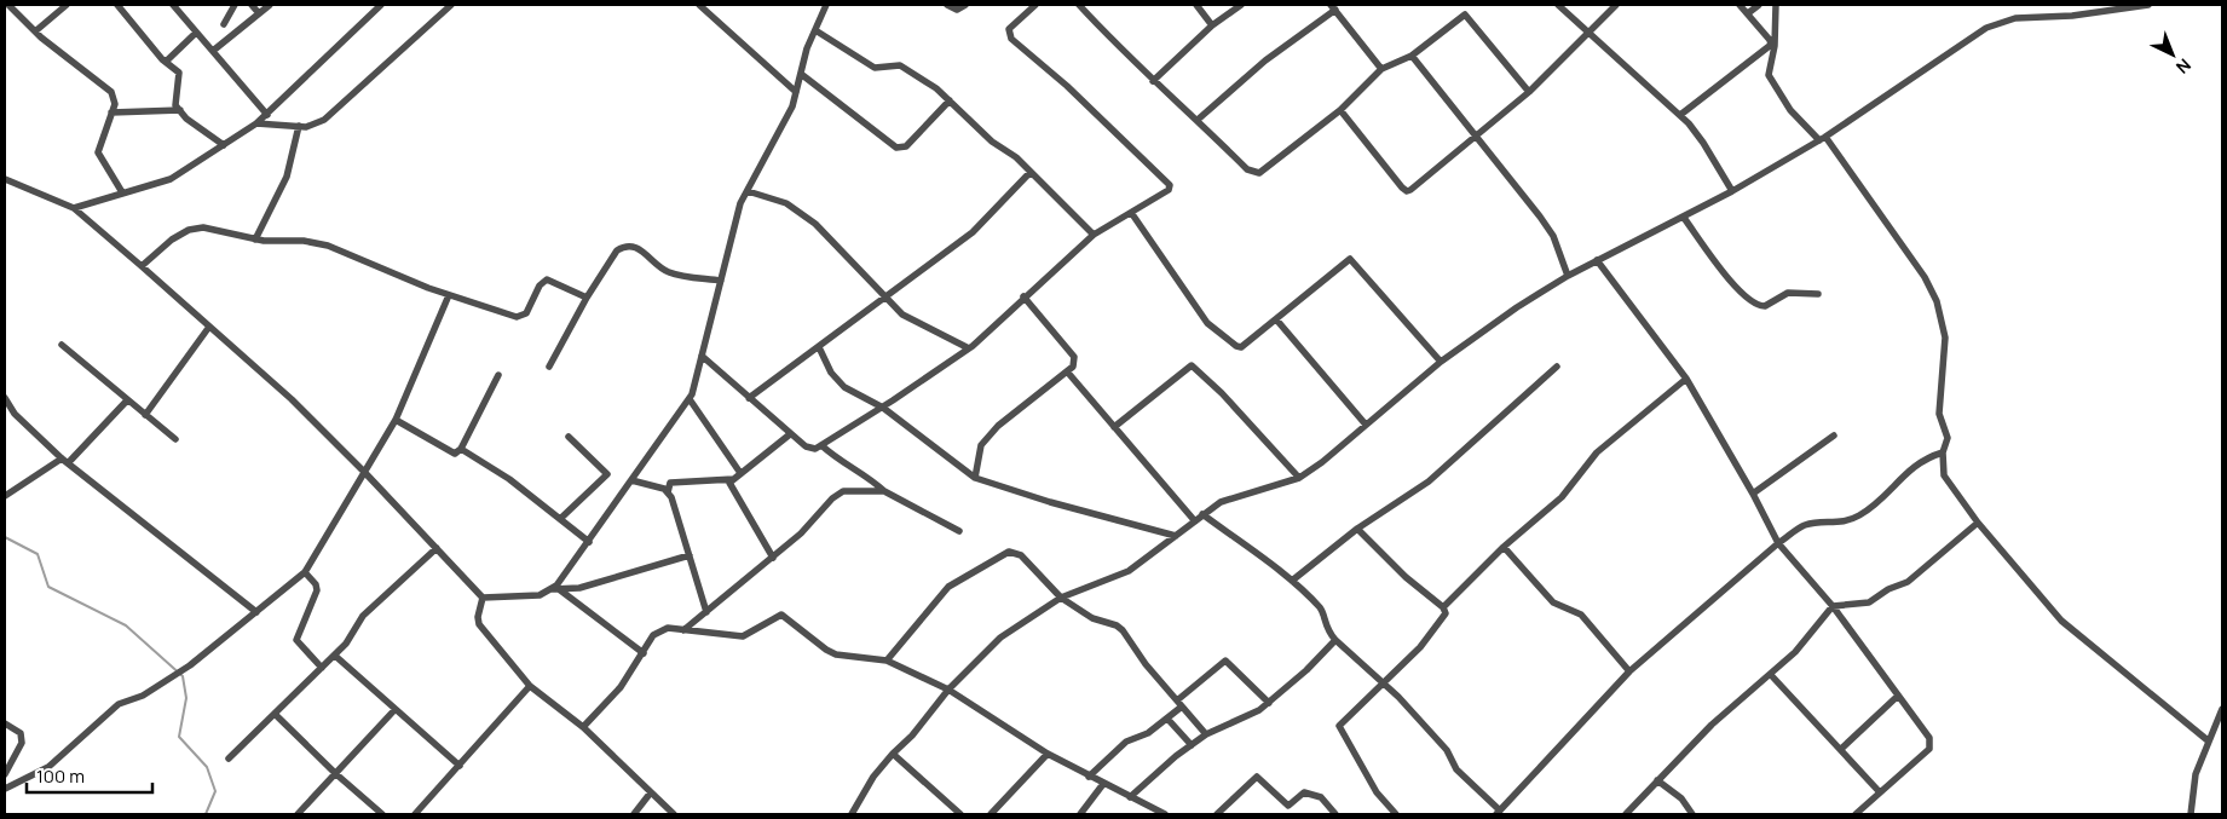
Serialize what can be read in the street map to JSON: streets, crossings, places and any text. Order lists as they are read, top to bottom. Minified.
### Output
{"scale_bar":"100 m","north":"bottom right"}
